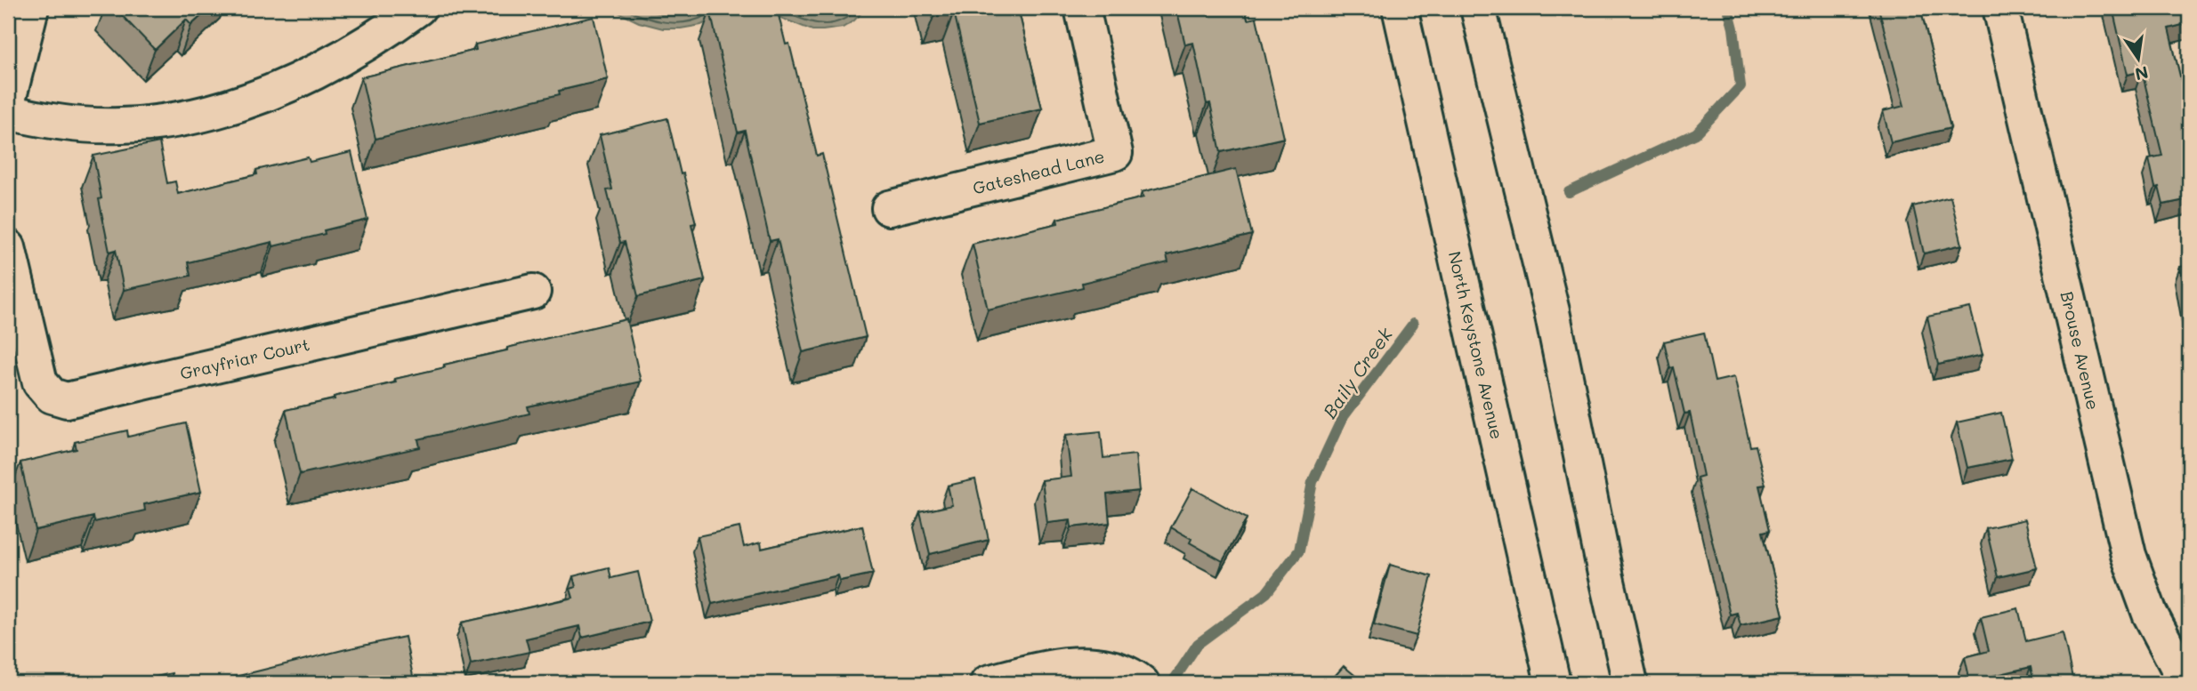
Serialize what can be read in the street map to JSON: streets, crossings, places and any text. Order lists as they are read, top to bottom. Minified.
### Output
{"streets":{"street":["Gateshead Lane","North Keystone Avenue","Brouse Avenue","Grayfriar Court"]},"water":["Baily Creek"],"north":"bottom"}
